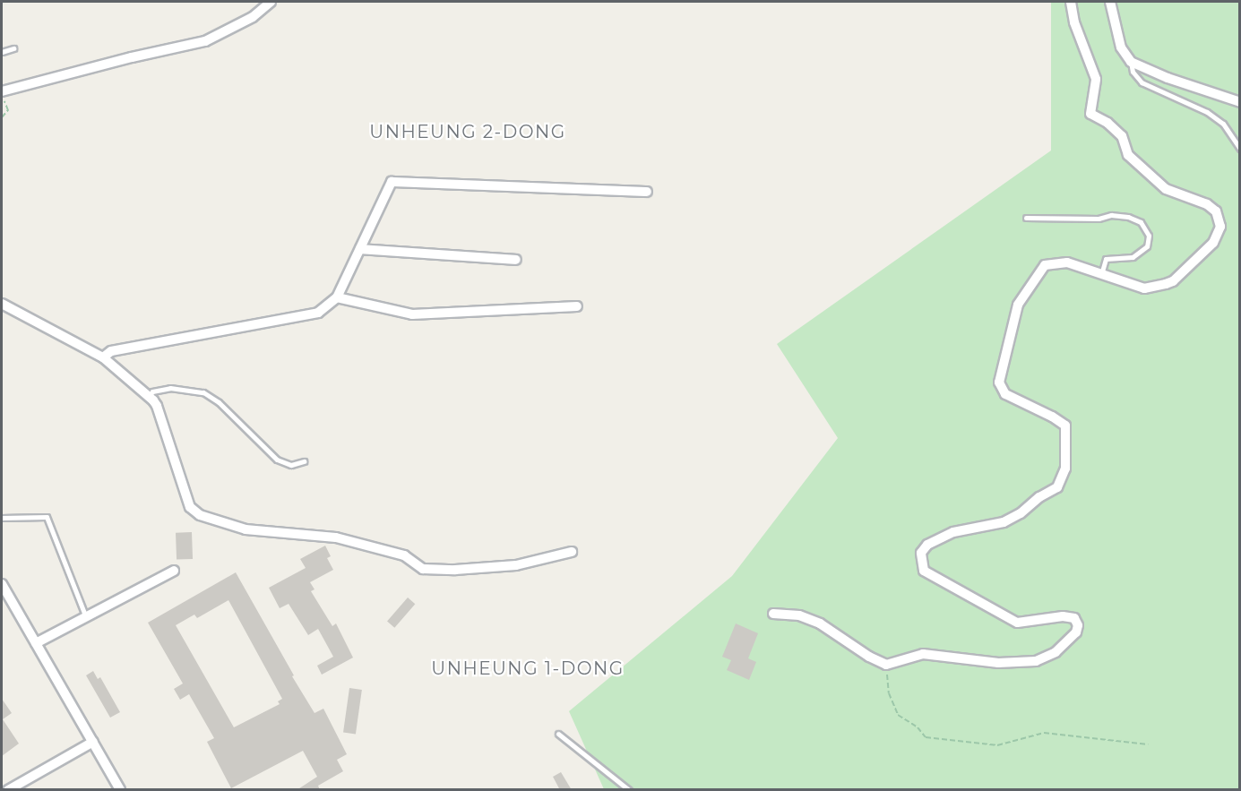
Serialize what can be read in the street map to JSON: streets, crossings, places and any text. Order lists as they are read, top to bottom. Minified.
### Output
{"districts":["UNHEUNG 2-DONG","UNHEUNG 1-DONG"]}
